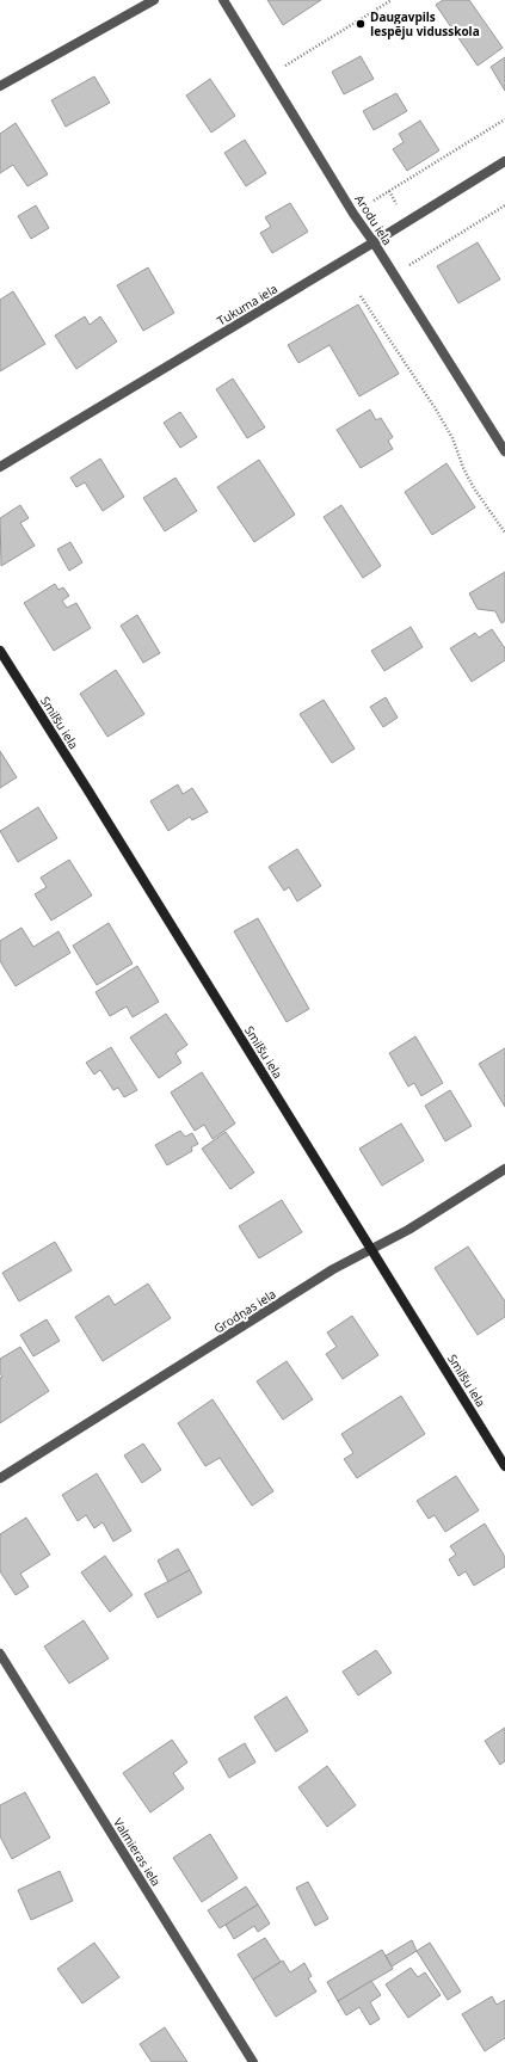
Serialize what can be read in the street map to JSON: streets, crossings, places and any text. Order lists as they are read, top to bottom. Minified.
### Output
{"streets":{"street":["Arodu iela","Tukuma iela","Smilšu iela","Grodņas iela","Valmieras iela"]},"crossings":[["Arodu iela","Tukuma iela"],["Smilšu iela","Grodņas iela"]],"places":["Daugavpils Iespēju vidusskola"]}
